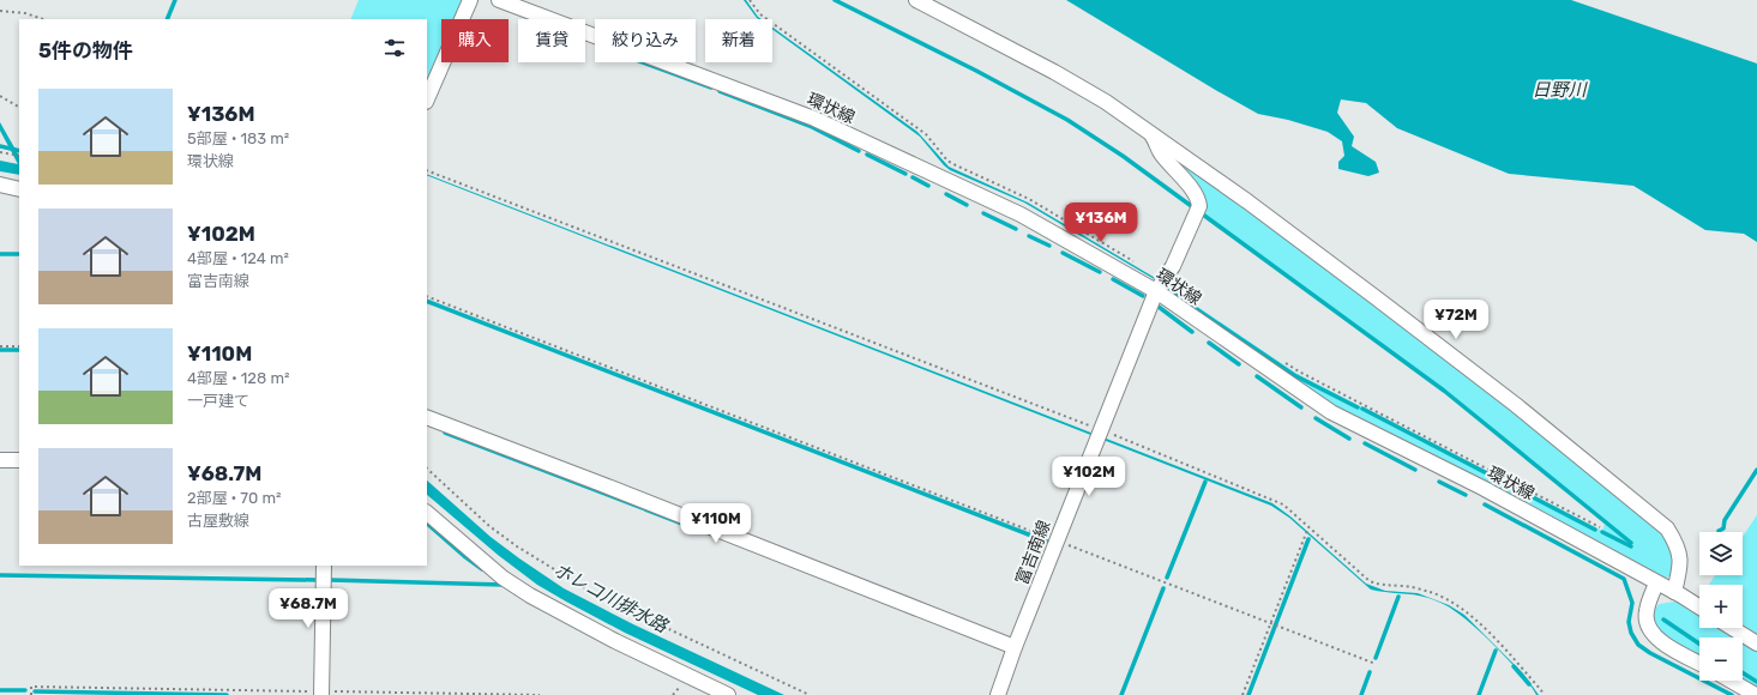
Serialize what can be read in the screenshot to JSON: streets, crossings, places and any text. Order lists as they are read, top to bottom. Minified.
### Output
{"streets":{"street":["環状線","富吉南線"]},"crossings":[["環状線","富吉南線"]],"water":["日野川","ホレコ川排水路"],"page":{"chip":["購入","賃貸","絞り込み","新着"],"heading":"5件の物件","list":[{"name":"¥136M","note":"5部屋 · 183 m² · 環状線"},{"name":"¥102M","note":"4部屋 · 124 m² · 富吉南線"},{"name":"¥110M","note":"4部屋 · 128 m² · 一戸建て"},{"name":"¥68.7M","note":"2部屋 · 70 m² · 古屋敷線"}],"price":["¥136M","¥72M","¥102M","¥110M","¥68.7M"],"map_buttons":["+","−"]}}
